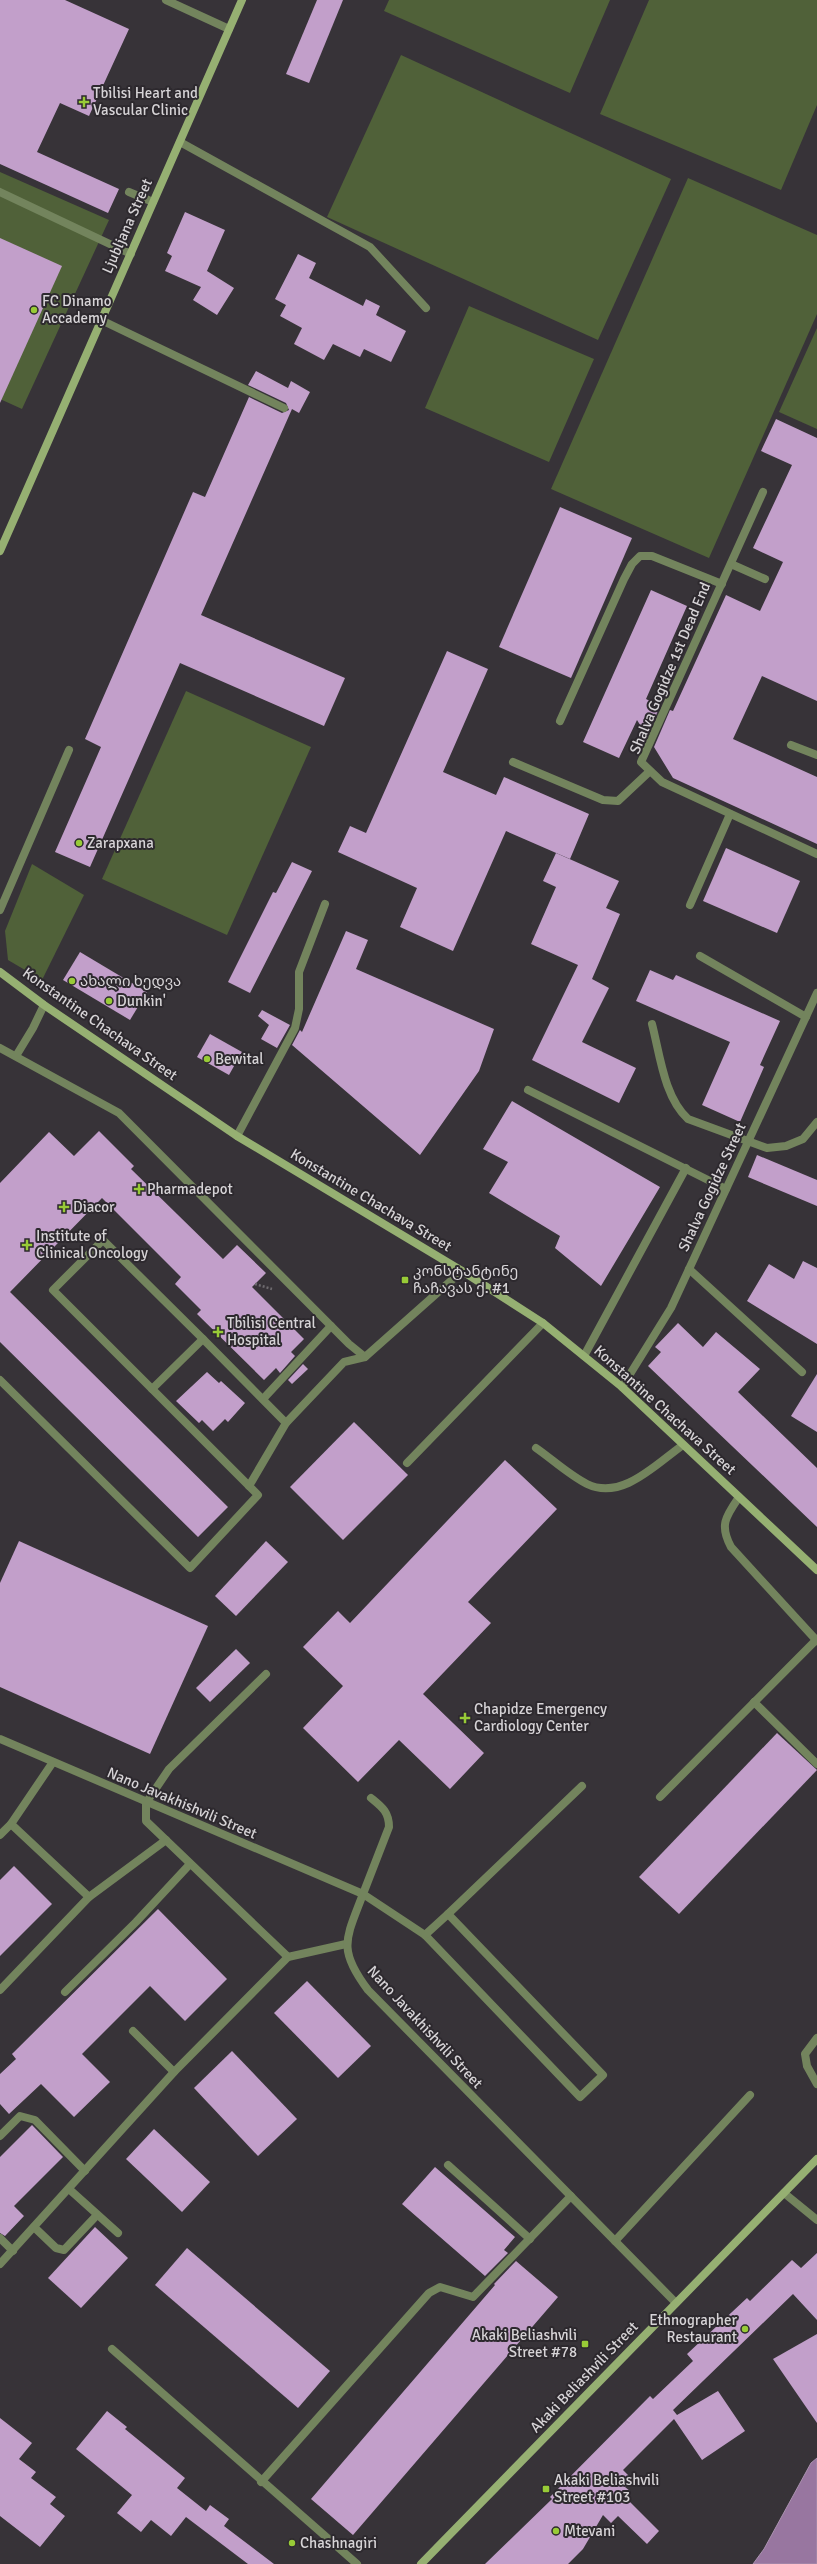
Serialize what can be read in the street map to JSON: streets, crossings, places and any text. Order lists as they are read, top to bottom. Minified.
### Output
{"streets":{"street":["Ljubljana Street","Shalva Gogidze 1st Dead End","Konstantine Chachava Street","Shalva Gogidze Street","Nano Javakhishvili Street","Akaki Beliashvili Street"]},"crossings":[["Konstantine Chachava Street","Shalva Gogidze Street"],["Nano Javakhishvili Street","Akaki Beliashvili Street"]],"places":{"health":["Tbilisi Heart and Vascular Clinic","Pharmadepot","Diacor","Institute of Clinical Oncology","Tbilisi Central Hospital","Chapidze Emergency Cardiology Center"],"other":["FC Dinamo Accademy","Zarapxana","ახალი ხედვა","Dunkin'","Bewital","Ethnographer Restaurant","Mtevani","Chashnagiri"],"transit":["კონსტანტინე ჩაჩავას ქ. #1","Akaki Beliashvili Street #78","Akaki Beliashvili Street #103"]}}
